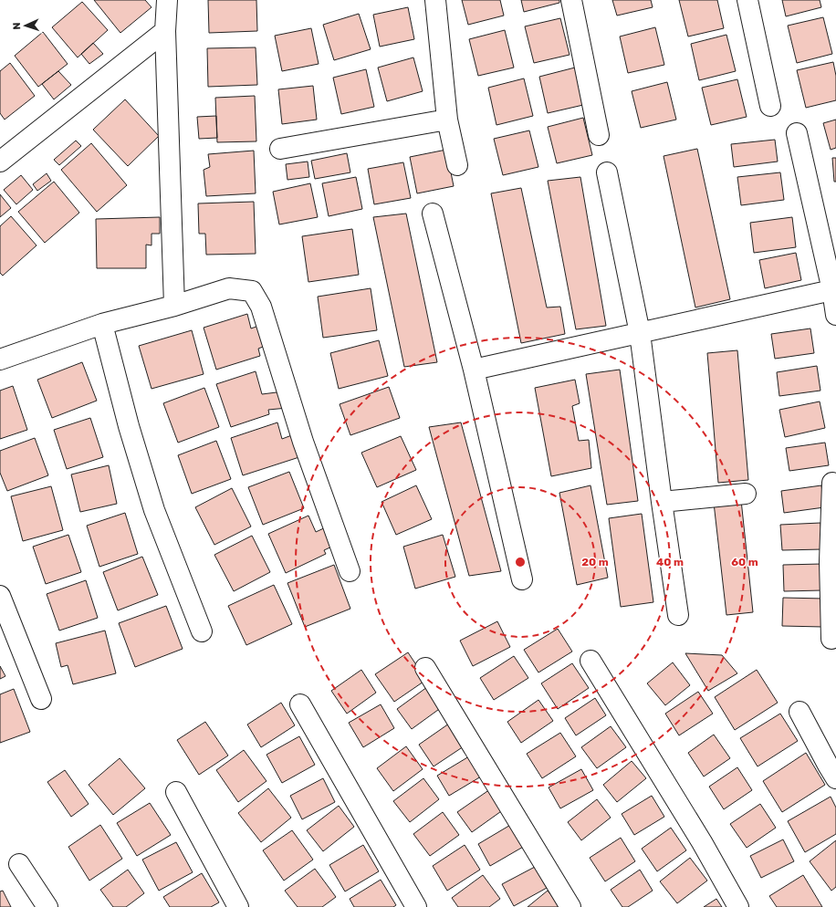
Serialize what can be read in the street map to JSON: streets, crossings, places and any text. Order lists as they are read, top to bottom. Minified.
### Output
{"north":"left","rings":["20 m","40 m","60 m"]}
